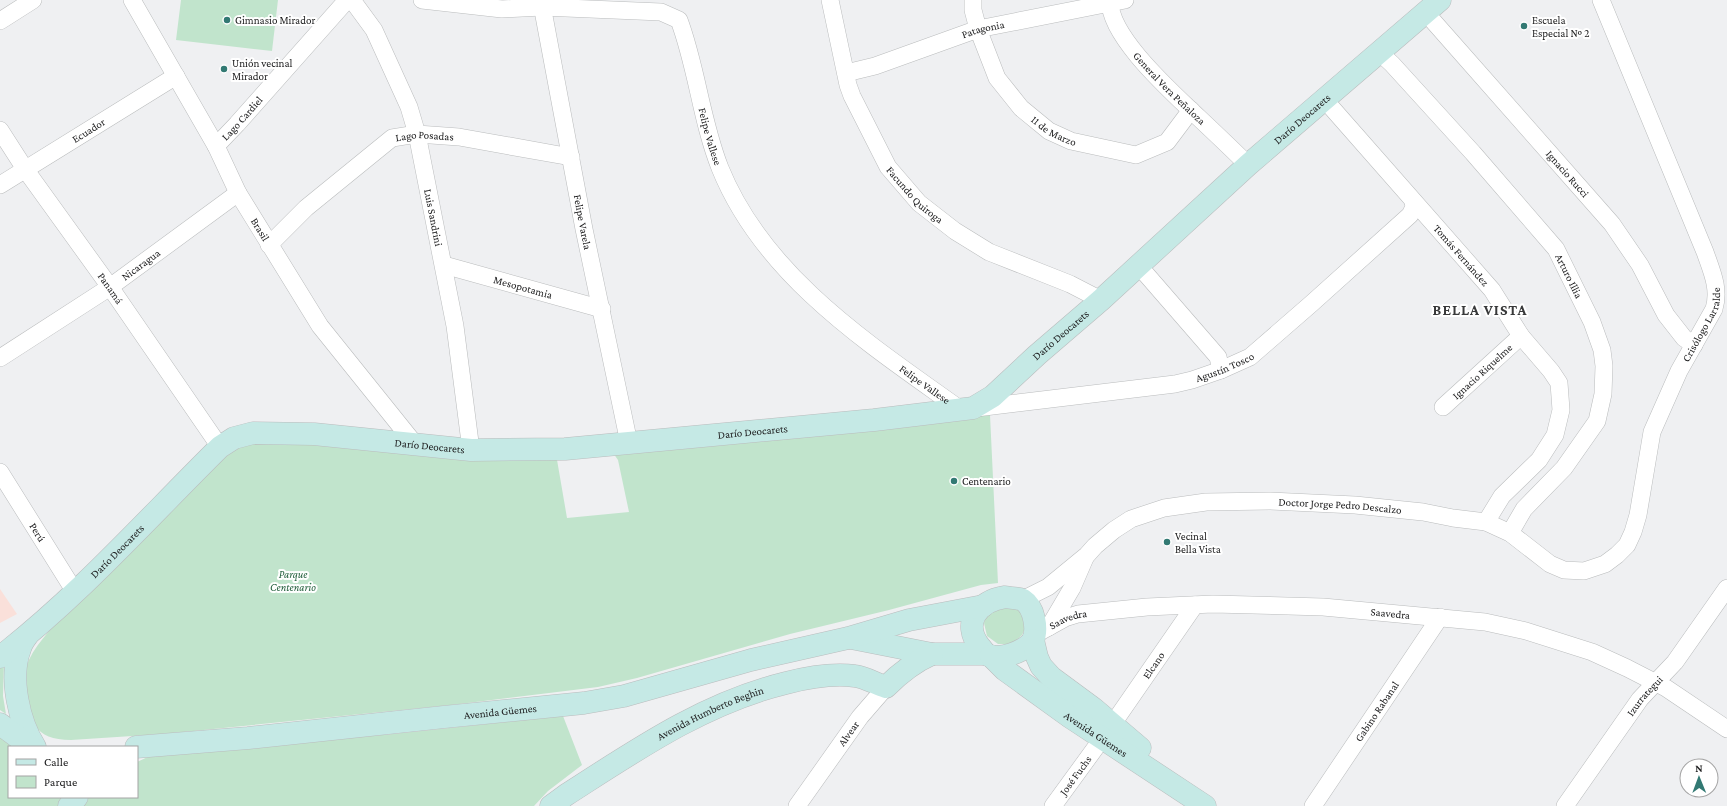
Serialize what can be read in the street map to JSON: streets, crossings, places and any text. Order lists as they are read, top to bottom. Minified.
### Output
{"streets":{"street":["Patagonia","General Vera Peñaloza","Lago Cardiel","Darío Deocarets","11 de Marzo","Ecuador","Felipe Vallese","Lago Posadas","Ignacio Rucci","Facundo Quiroga","Luis Sandrini","Felipe Varela","Brasil","Tomás Fernández","Nicaragua","Arturo Illia","Mesopotamia","Panamá","Crisólogo Larralde","Agustín Tosco","Ignacio Riquelme","Doctor Jorge Pedro Descalzo","Perú","Saavedra","Elcano","Izurrategui","Gabino Rabanal","Avenida Güemes","Avenida Humberto Beghin","Alvear","José Fuchs"]},"crossings":[["Patagonia","General Vera Peñaloza"],["Patagonia","11 de Marzo"],["Patagonia","Facundo Quiroga"],["General Vera Peñaloza","Darío Deocarets"],["General Vera Peñaloza","11 de Marzo"],["Lago Cardiel","Brasil"],["Darío Deocarets","Felipe Vallese"],["Darío Deocarets","Ignacio Rucci"],["Darío Deocarets","Facundo Quiroga"],["Darío Deocarets","Luis Sandrini"],["Darío Deocarets","Felipe Varela"],["Darío Deocarets","Brasil"],["Darío Deocarets","Tomás Fernández"],["Darío Deocarets","Arturo Illia"],["Darío Deocarets","Panamá"],["Darío Deocarets","Agustín Tosco"],["Darío Deocarets","Perú"],["Ecuador","Brasil"],["Ecuador","Panamá"],["Felipe Vallese","Felipe Varela"],["Felipe Vallese","Agustín Tosco"],["Lago Posadas","Luis Sandrini"],["Lago Posadas","Felipe Varela"],["Lago Posadas","Brasil"],["Ignacio Rucci","Crisólogo Larralde"],["Luis Sandrini","Mesopotamia"],["Felipe Varela","Mesopotamia"],["Brasil","Nicaragua"],["Tomás Fernández","Agustín Tosco"],["Tomás Fernández","Ignacio Riquelme"],["Tomás Fernández","Doctor Jorge Pedro Descalzo"],["Nicaragua","Panamá"],["Arturo Illia","Doctor Jorge Pedro Descalzo"],["Crisólogo Larralde","Doctor Jorge Pedro Descalzo"],["Saavedra","Elcano"],["Saavedra","Izurrategui"],["Saavedra","Gabino Rabanal"],["Saavedra","Avenida Güemes"],["Elcano","Avenida Güemes"],["Elcano","José Fuchs"],["Avenida Güemes","Alvear"],["Avenida Güemes","José Fuchs"],["Avenida Humberto Beghin","Alvear"]],"districts":["BELLA VISTA"],"parks":["Parque Centenario"],"places":["Gimnasio Mirador","Escuela Especial Nº 2","Unión vecinal Mirador","Centenario","Vecinal Bella Vista"],"legend":["Calle","Parque"],"north":"top"}
